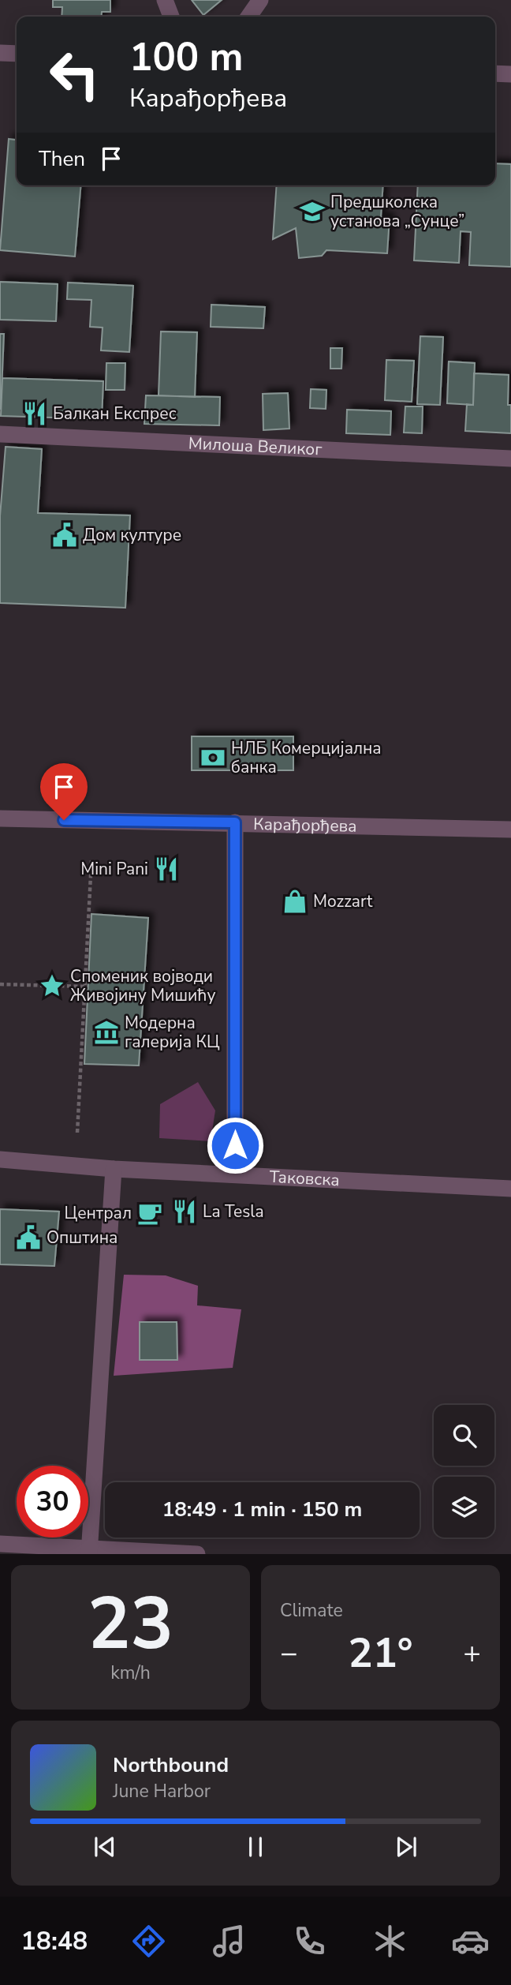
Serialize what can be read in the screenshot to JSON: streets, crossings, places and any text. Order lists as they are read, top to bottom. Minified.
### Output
{"streets":{"street":["Милоша Великог","Карађорђева","Таковска"]},"places":{"school or university":["Предшколска установа „Сунце”"],"restaurant":["Балкан Експрес","Mini Pani","La Tesla"],"public building":["Дом културе","Општина"],"bank":["НЛБ Комерцијална банка"],"shop":["Mozzart"],"place":["Споменик војводи Живојину Мишићу"],"museum":["Модерна галерија КЦ"],"cafe":["Централ"]},"page":{"turn":["100 m","Карађорђева"],"then":"Then","limit":"30","trip":"18:49 · 1 min · 150 m","tile":[["23","km/h"],"Climate"],"heat":["−","21°","+"],"song":["Northbound","June Harbor"],"tabs":"18:48"}}
